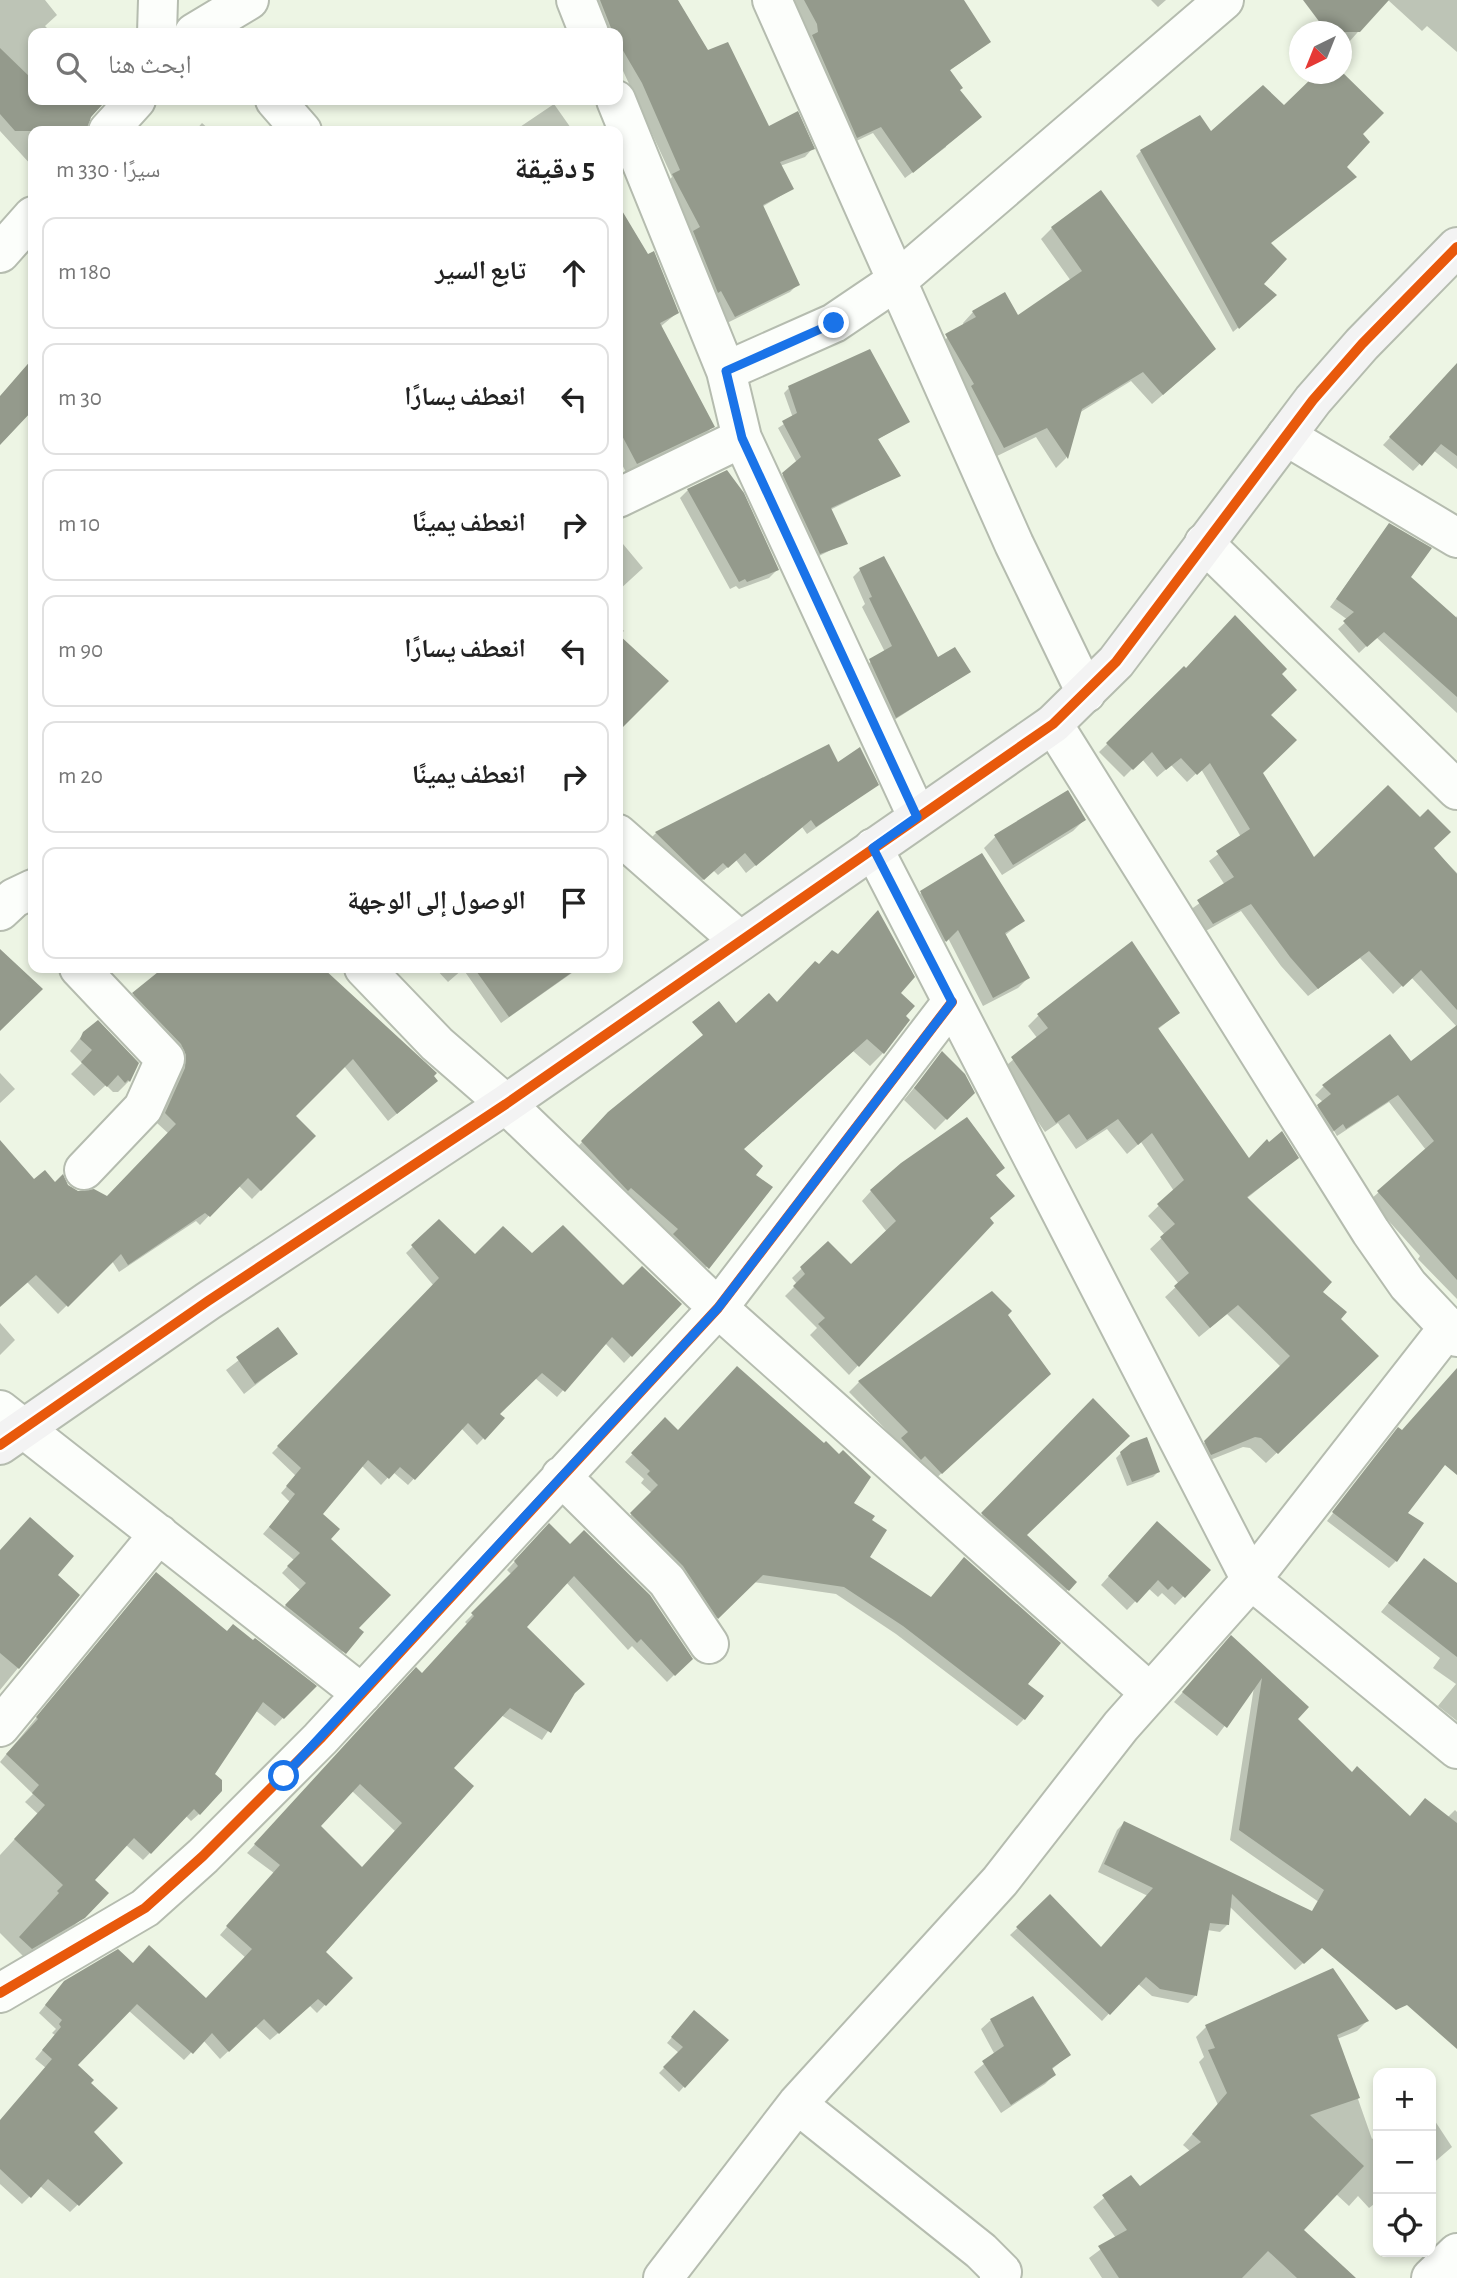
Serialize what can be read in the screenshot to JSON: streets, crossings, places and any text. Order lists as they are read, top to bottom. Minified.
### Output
{"north":"bottom left","page":{"search":"ابحث هنا","heading":["5 دقيقة","سيرًا · 330 m"],"list":[["تابع السير","180 m"],["انعطف يسارًا","30 m"],["انعطف يمينًا","10 m"],["انعطف يسارًا","90 m"],["انعطف يمينًا","20 m"],"الوصول إلى الوجهة"],"map_buttons":["+","−"]}}
